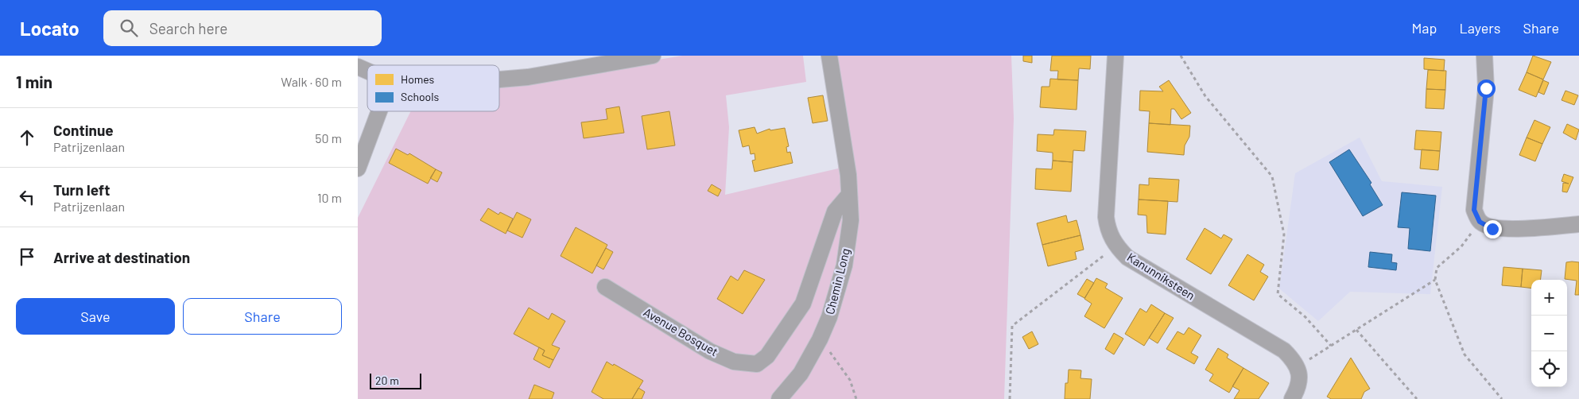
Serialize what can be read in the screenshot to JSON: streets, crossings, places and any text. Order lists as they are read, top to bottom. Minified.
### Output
{"streets":{"street":["Kanunniksteen","Chemin Long","Avenue Bosquet"]},"crossings":[["Chemin Long","Avenue Bosquet"]],"legend":["Homes","Schools"],"scale_bar":"20 m","page":{"header":"Locato","search":"Search here","nav":["Map","Layers","Share"],"heading":["1 min","Walk · 60 m"],"list":[["Continue","Patrijzenlaan","50 m"],["Turn left","Patrijzenlaan","10 m"],"Arrive at destination"],"map_buttons":["+","−"],"buttons":["Save","Share"],"scale":"20 m"}}
